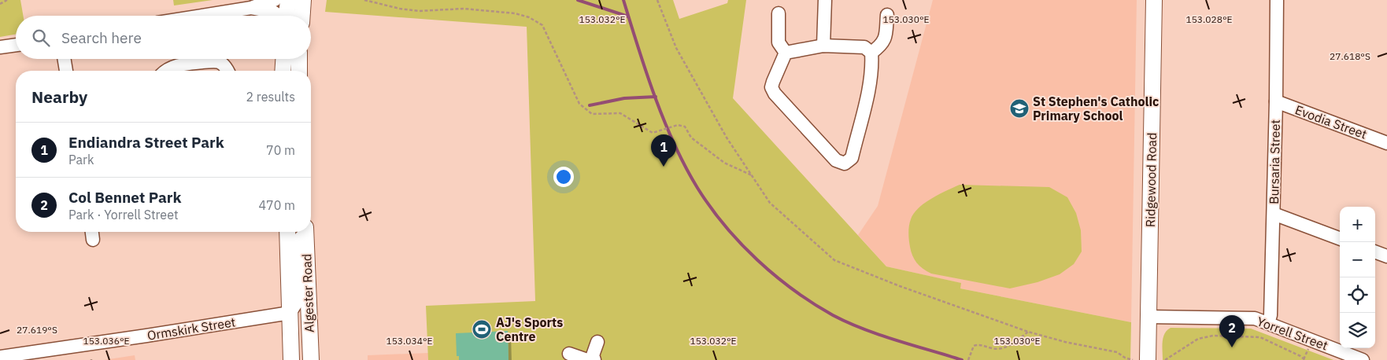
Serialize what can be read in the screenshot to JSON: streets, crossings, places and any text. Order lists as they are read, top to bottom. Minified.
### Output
{"streets":{"main road":["Ridgewood Road","Algester Road"],"street":["Evodia Street","Bursaria Street","Ormskirk Street","Yorrell Street"]},"crossings":[["Evodia Street","Bursaria Street"],["Bursaria Street","Yorrell Street"],["Ridgewood Road","Yorrell Street"],["Algester Road","Ormskirk Street"]],"places":{"school or university":["St Stephen's Catholic Primary School"],"sports":["AJ's Sports Centre"]},"page":{"search":"Search here","heading":["Nearby","2 results"],"list":[{"mark":"1","name":"Endiandra Street Park","note":"Park","value":"70 m"},{"mark":"2","name":"Col Bennet Park","note":"Park · Yorrell Street","value":"470 m"}],"pins":["1","2"],"map_buttons":["+","−"]},"coordinates":["153.032°E","153.030°E","153.028°E","27.618°S","27.619°S","153.036°E","153.034°E"]}
